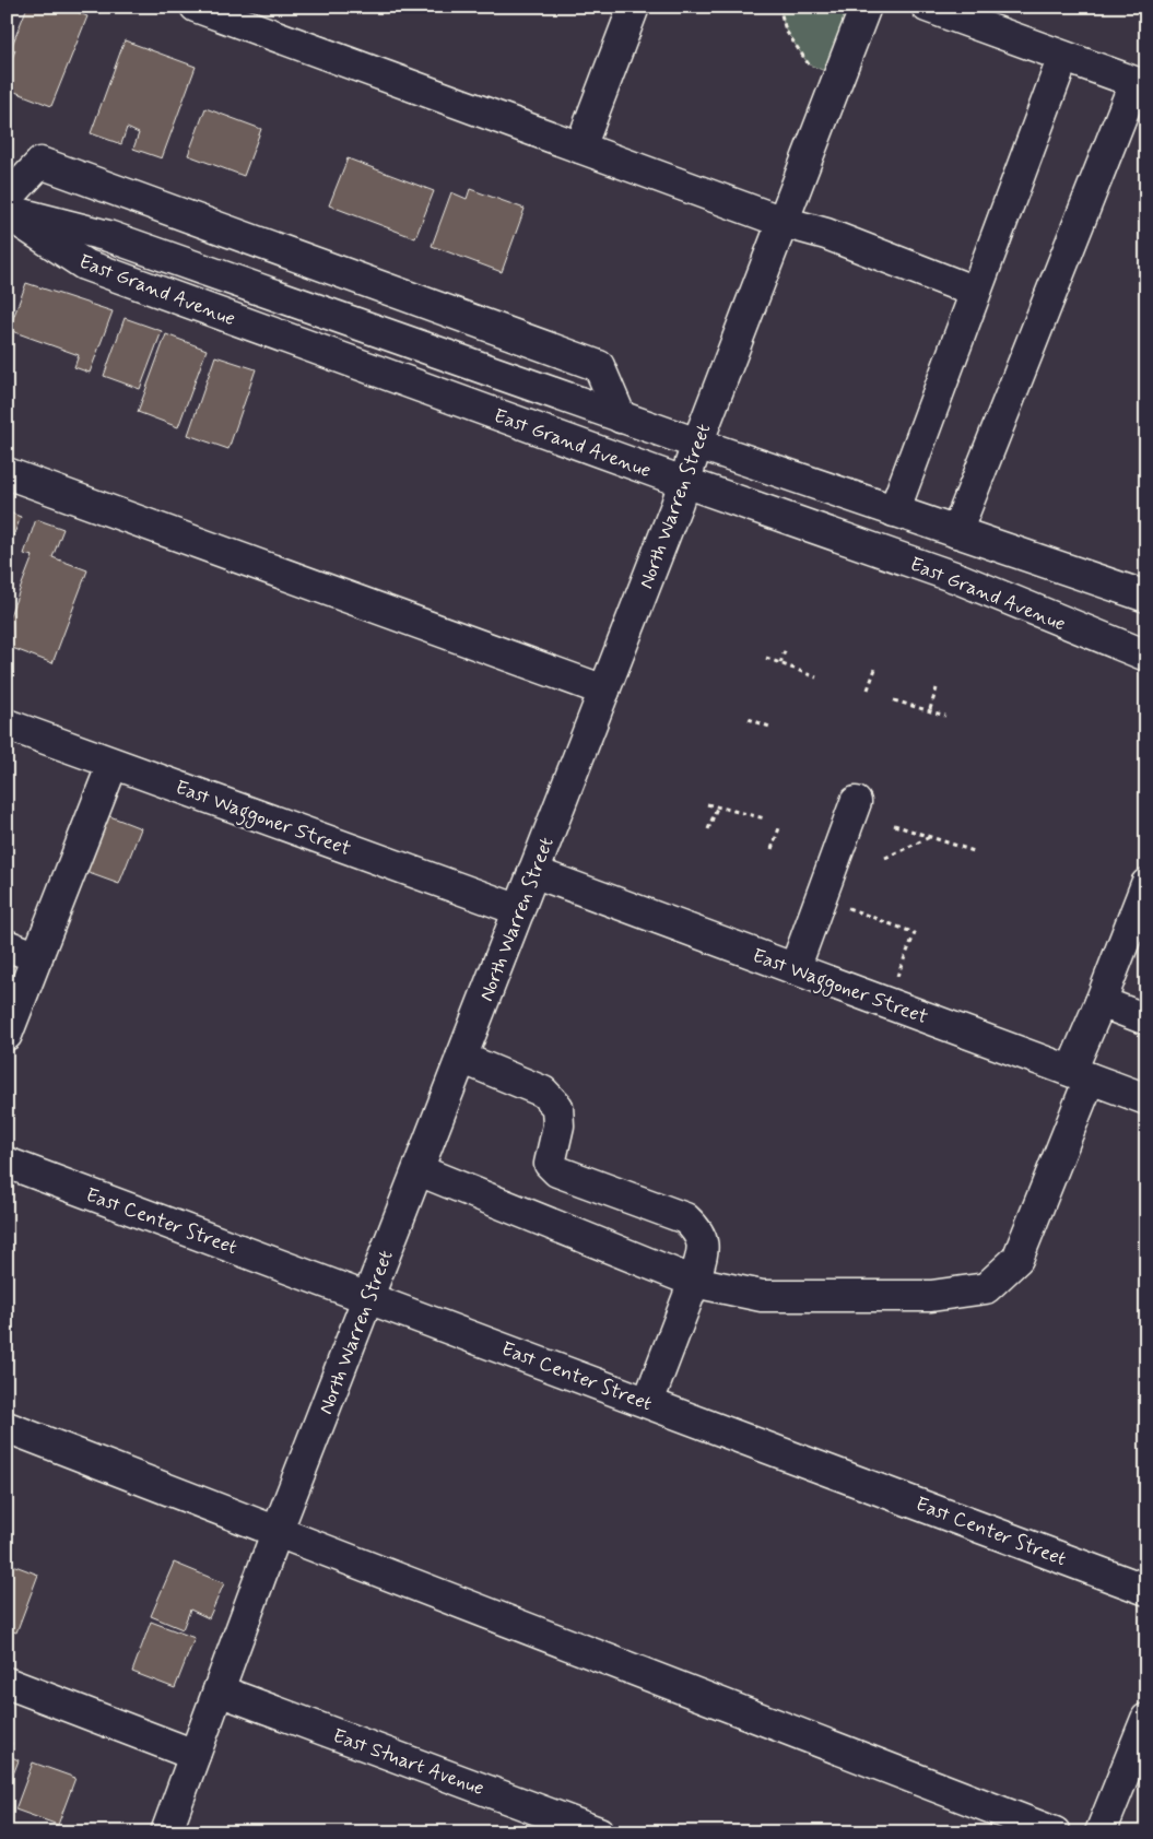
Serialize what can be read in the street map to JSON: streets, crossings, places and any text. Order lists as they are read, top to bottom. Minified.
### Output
{"streets":{"street":["East Grand Avenue","North Warren Street","East Waggoner Street","East Center Street","East Stuart Avenue"]},"crossings":[["East Grand Avenue","North Warren Street"],["North Warren Street","East Waggoner Street"],["North Warren Street","East Center Street"],["North Warren Street","East Stuart Avenue"]]}
